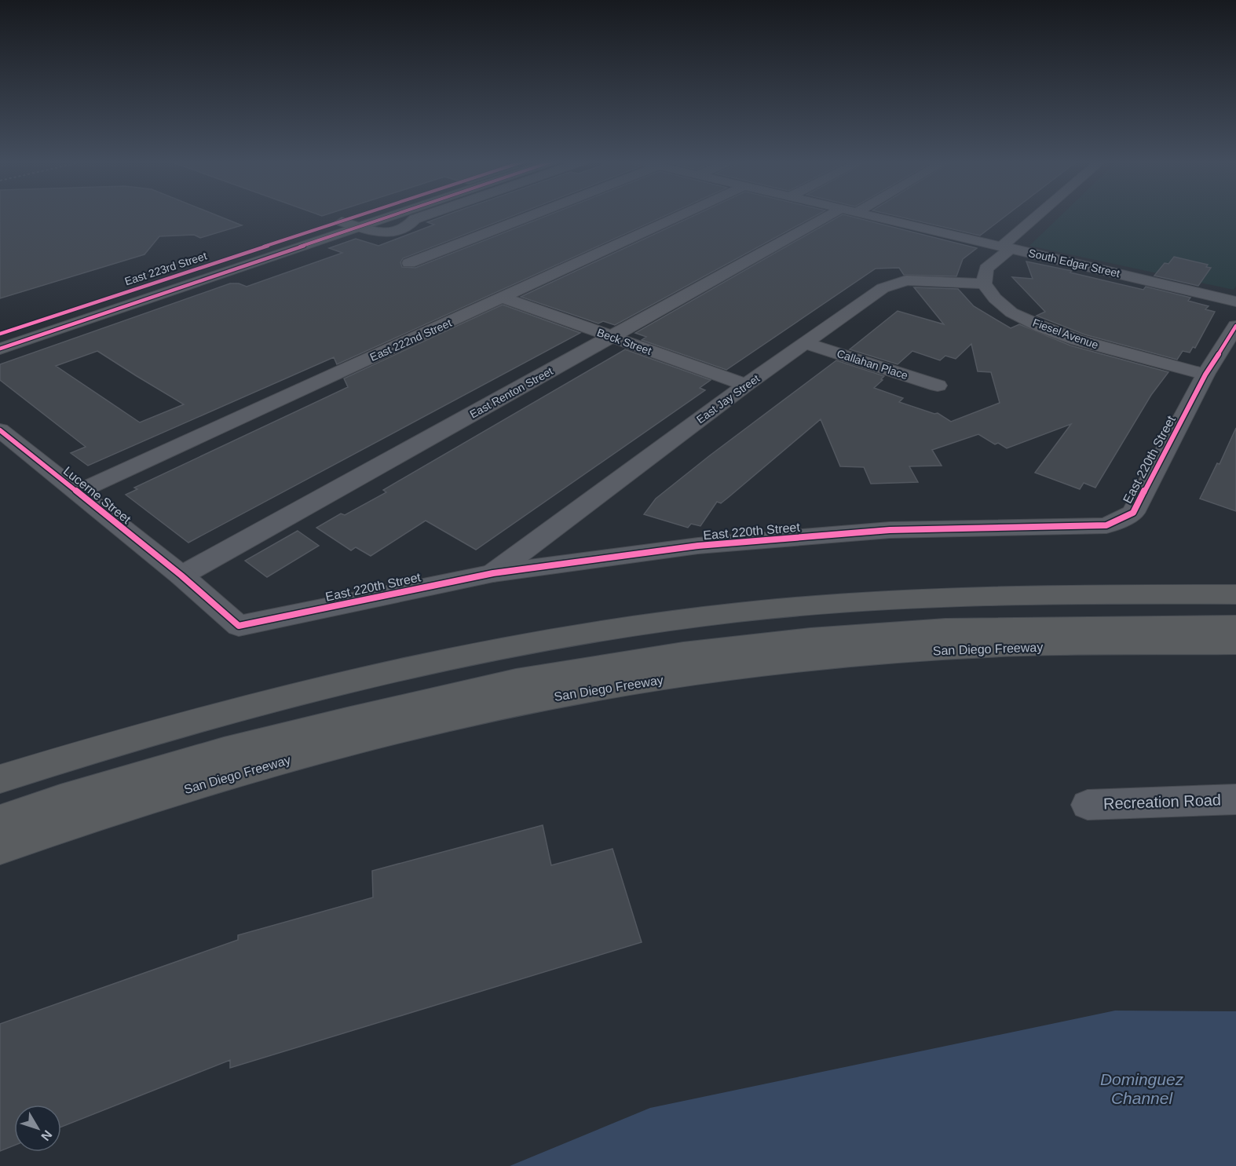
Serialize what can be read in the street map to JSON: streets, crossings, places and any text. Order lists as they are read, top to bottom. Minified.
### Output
{"streets":{"highway":["San Diego Freeway"],"main road":["East 223rd Street"],"street":["South Edgar Street","Fiesel Avenue","East 222nd Street","Beck Street","Callahan Place","East Renton Street","East Jay Street","East 220th Street","Lucerne Street","Recreation Road"]},"crossings":[["Fiesel Avenue","East Jay Street"],["Fiesel Avenue","East 220th Street"],["East 222nd Street","Beck Street"],["East 222nd Street","Lucerne Street"],["Beck Street","East Renton Street"],["Beck Street","East Jay Street"],["Callahan Place","East Jay Street"],["East Renton Street","East 220th Street"],["East Renton Street","Lucerne Street"],["East Jay Street","East 220th Street"],["East 220th Street","Lucerne Street"]],"water":["Dominguez Channel"],"north":"bottom right"}
